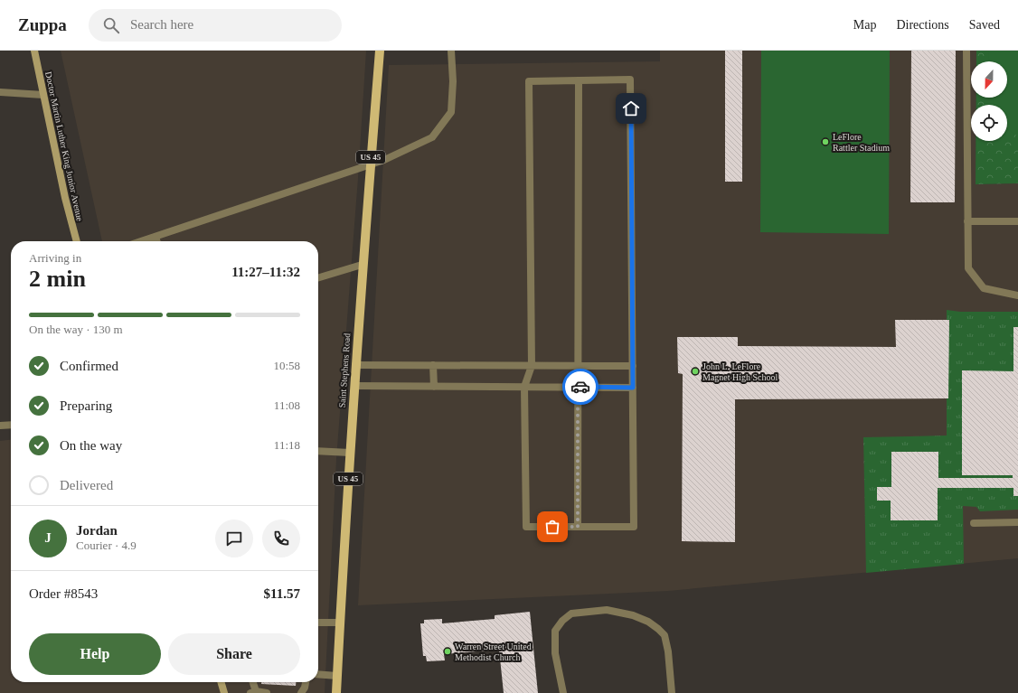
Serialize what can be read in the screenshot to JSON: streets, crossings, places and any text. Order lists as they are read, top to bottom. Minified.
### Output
{"streets":{"main road":["Doctor Martin Luther King Junior Avenue","US 45","Saint Stephens Road"]},"places":["LeFlore Rattler Stadium","John L. LeFlore Magnet High School","Warren Street United Methodist Church"],"north":"bottom","page":{"header":"Zuppa","search":"Search here","nav":["Map","Directions","Saved"],"heading":["2 min","Arriving in","11:27–11:32"],"panel":["Jordan","Courier · 4.9","Order #8543","$11.57"],"bar":"On the way · 130 m","list":[["Confirmed","10:58"],["Preparing","11:08"],["On the way","11:18"],"Delivered"],"round":"J","buttons":["Help","Share"]}}
